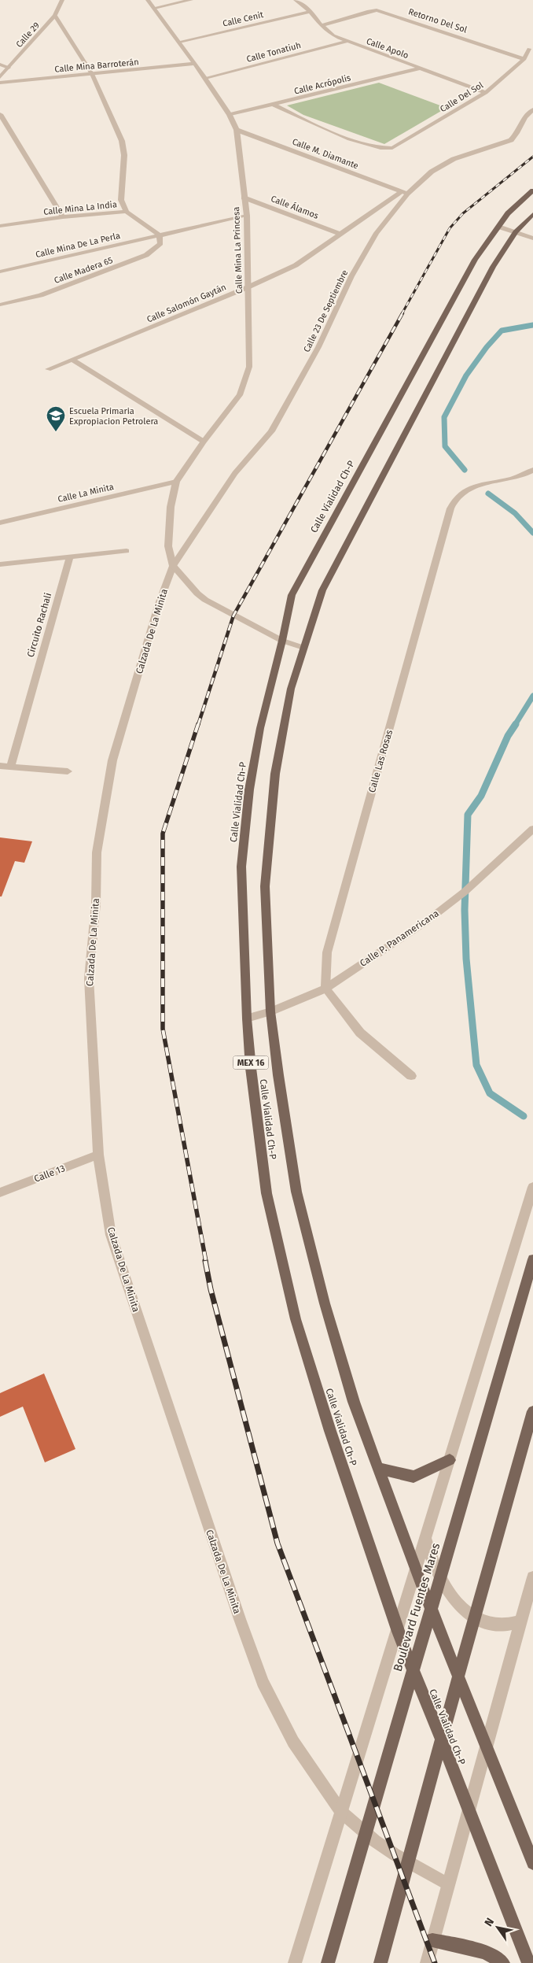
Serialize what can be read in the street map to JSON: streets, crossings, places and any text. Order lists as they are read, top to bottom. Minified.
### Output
{"streets":{"main road":["Calle Vialidad Ch-P","MEX 16","Boulevard Fuentes Mares"],"street":["Calle Cenit","Retorno Del Sol","Calle 29","Calle Apolo","Calle Tonatiuh","Calle Mina Barroterán","Calle Acrópolis","Calle Del Sol","Calle M. Diamante","Calle Álamos","Calle Mina La India","Calle Mina De La Perla","Calle Mina La Princesa","Calle Madera 65","Calle Salomón Gaytán","Calle 23 De Septiembre","Calle La Minita","Circuito Rachali","Calzada De La Minita","Calle Las Rosas","Calle P. Panamericana","Calle 13"]},"crossings":[["Calle Cenit","Calle Apolo"],["Calle Cenit","Calle Mina La Princesa"],["Retorno Del Sol","Calle Apolo"],["Retorno Del Sol","Calle Del Sol"],["Calle Apolo","Calle Tonatiuh"],["Calle Apolo","Calle Acrópolis"],["Calle Apolo","Calle Del Sol"],["Calle Tonatiuh","Calle Mina La Princesa"],["Calle Mina Barroterán","Calle Mina La Princesa"],["Calle Acrópolis","Calle Del Sol"],["Calle Acrópolis","Calle Mina La Princesa"],["Calle M. Diamante","Calle Mina La Princesa"],["Calle M. Diamante","Calle Salomón Gaytán"],["Calle M. Diamante","Calle 23 De Septiembre"],["Calle Álamos","Calle Mina La Princesa"],["Calle Álamos","Calle Salomón Gaytán"],["Calle Mina La India","Calle Mina De La Perla"],["Calle Mina La India","Calle Madera 65"],["Calle Mina De La Perla","Calle Madera 65"],["Calle Mina La Princesa","Calle Salomón Gaytán"],["Calle Mina La Princesa","Calle La Minita"],["Calle Salomón Gaytán","Calle 23 De Septiembre"],["Calle 23 De Septiembre","Calzada De La Minita"],["Calle Vialidad Ch-P","Calle P. Panamericana"],["Calzada De La Minita","Calle 13"],["Calle Las Rosas","Calle P. Panamericana"]],"places":{"school or university":["Escuela Primaria Expropiacion Petrolera"]},"north":"top left"}
